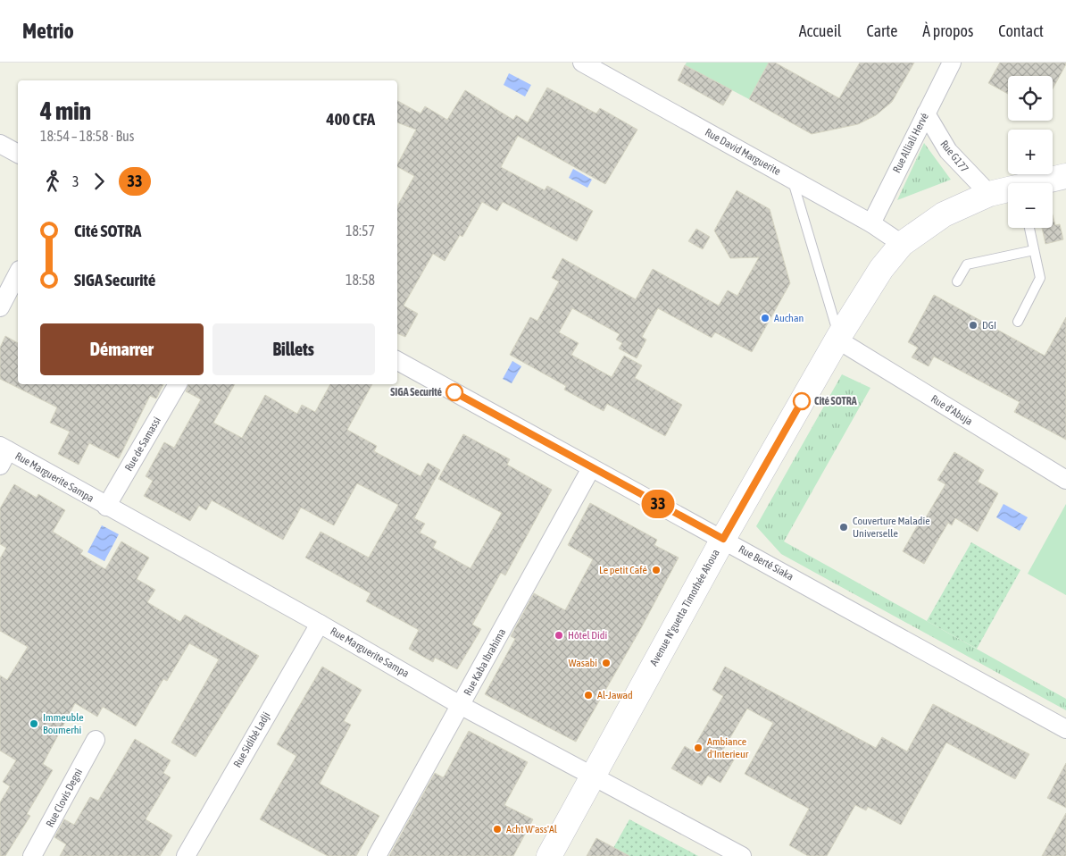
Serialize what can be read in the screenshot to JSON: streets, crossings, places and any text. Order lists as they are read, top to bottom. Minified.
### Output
{"streets":{"street":["Rue Alliali Hervé","Rue David Marguerite","Rue G177","Rue d'Abuja","Rue de Samassi","Rue Marguerite Sampa","Rue Berté Siaka","Avenue N'guetta Timothée Ahoua","Rue Kaba Ibrahima","Rue Sidibé Ladji","Rue Clovis Degni"]},"crossings":[["Rue Alliali Hervé","Rue David Marguerite"],["Rue Alliali Hervé","Rue G177"],["Rue David Marguerite","Avenue N'guetta Timothée Ahoua"],["Rue G177","Avenue N'guetta Timothée Ahoua"],["Rue d'Abuja","Avenue N'guetta Timothée Ahoua"],["Rue de Samassi","Rue Marguerite Sampa"],["Rue Marguerite Sampa","Avenue N'guetta Timothée Ahoua"],["Rue Marguerite Sampa","Rue Kaba Ibrahima"],["Rue Marguerite Sampa","Rue Sidibé Ladji"],["Rue Berté Siaka","Avenue N'guetta Timothée Ahoua"],["Rue Berté Siaka","Rue Kaba Ibrahima"]],"places":["Auchan","DGI","SIGA Securité","Cité SOTRA","Couverture Maladie Universelle","Le petit Café","Hôtel Didi","Wasabi","Al-Jawad","Immeuble Boumerhi","Ambiance d'Interieur","Acht W'ass'Al"],"lines":["bus line 33"],"page":{"header":"Metrio","nav":["Accueil","Carte","À propos","Contact"],"on_map":"33","map_buttons":["+","−"],"heading":["4 min","18:54 – 18:58 · Bus","400 CFA"],"legs":["3","33"],"list":[{"name":"Cité SOTRA","value":"18:57"},{"name":"SIGA Securité","value":"18:58"}],"buttons":["Démarrer","Billets"]}}
